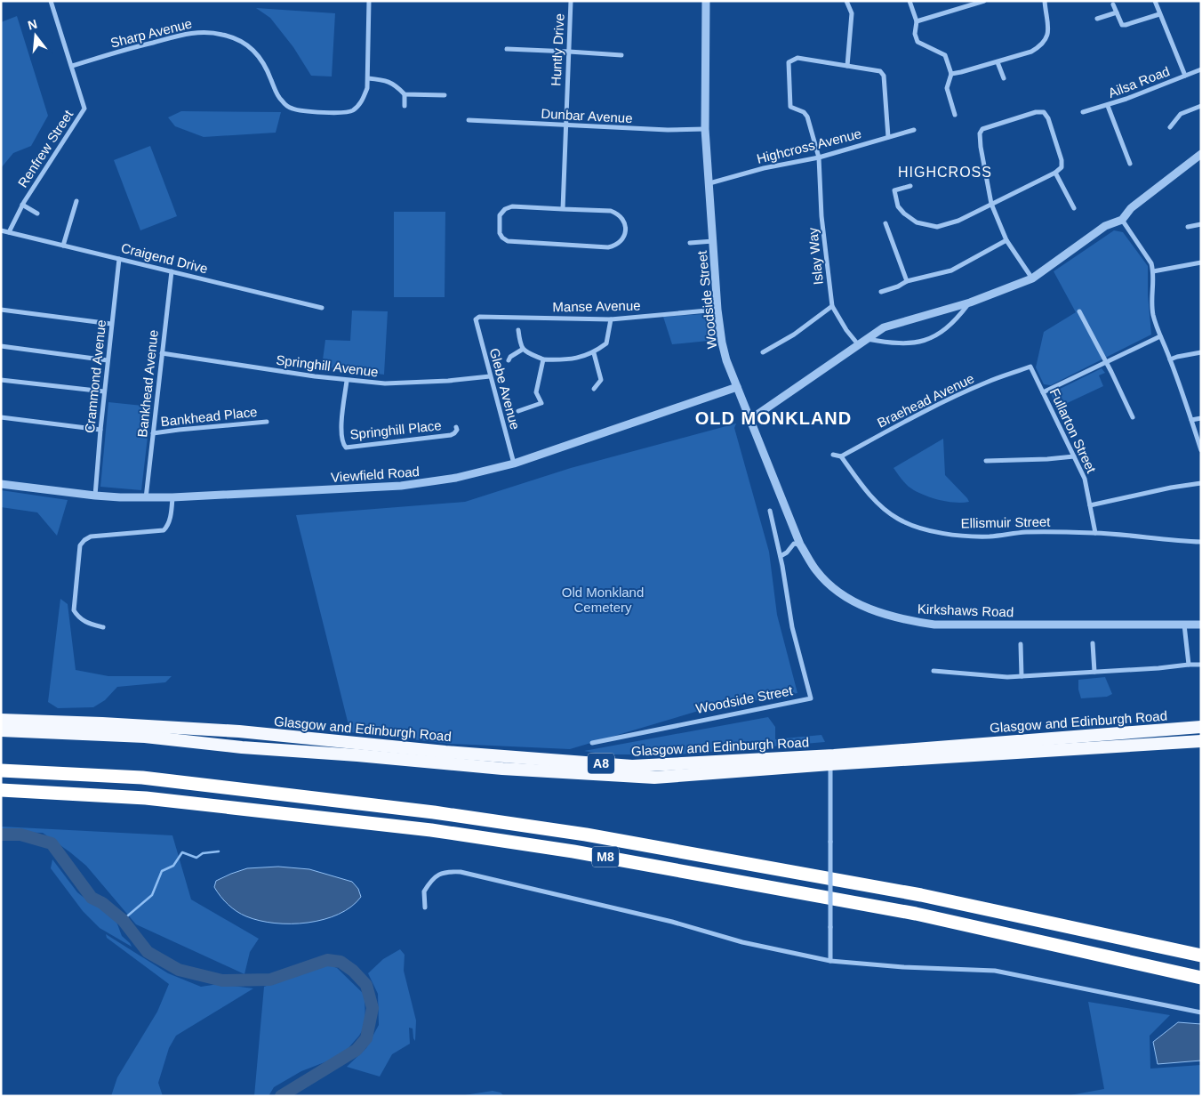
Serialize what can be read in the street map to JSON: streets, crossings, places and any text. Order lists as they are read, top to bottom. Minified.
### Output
{"streets":{"highway":["Glasgow and Edinburgh Road","A8","M8"],"street":["Sharp Avenue","Huntly Drive","Ailsa Road","Dunbar Avenue","Highcross Avenue","Renfrew Street","Islay Way","Craigend Drive","Woodside Street","Manse Avenue","Springhill Avenue","Crammond Avenue","Bankhead Avenue","Glebe Avenue","Braehead Avenue","Bankhead Place","Springhill Place","Fullarton Street","Viewfield Road","Ellismuir Street","Kirkshaws Road"]},"crossings":[["Sharp Avenue","Renfrew Street"],["Huntly Drive","Dunbar Avenue"],["Dunbar Avenue","Woodside Street"],["Highcross Avenue","Islay Way"],["Highcross Avenue","Woodside Street"],["Renfrew Street","Craigend Drive"],["Craigend Drive","Crammond Avenue"],["Craigend Drive","Bankhead Avenue"],["Woodside Street","Manse Avenue"],["Woodside Street","Viewfield Road"],["Woodside Street","Kirkshaws Road"],["Manse Avenue","Glebe Avenue"],["Springhill Avenue","Bankhead Avenue"],["Springhill Avenue","Glebe Avenue"],["Springhill Avenue","Springhill Place"],["Crammond Avenue","Viewfield Road"],["Bankhead Avenue","Bankhead Place"],["Bankhead Avenue","Viewfield Road"],["Glebe Avenue","Viewfield Road"],["Braehead Avenue","Fullarton Street"],["Braehead Avenue","Ellismuir Street"],["Fullarton Street","Ellismuir Street"]],"districts":["HIGHCROSS","OLD MONKLAND"],"parks":["Old Monkland Cemetery"],"north":"top"}
